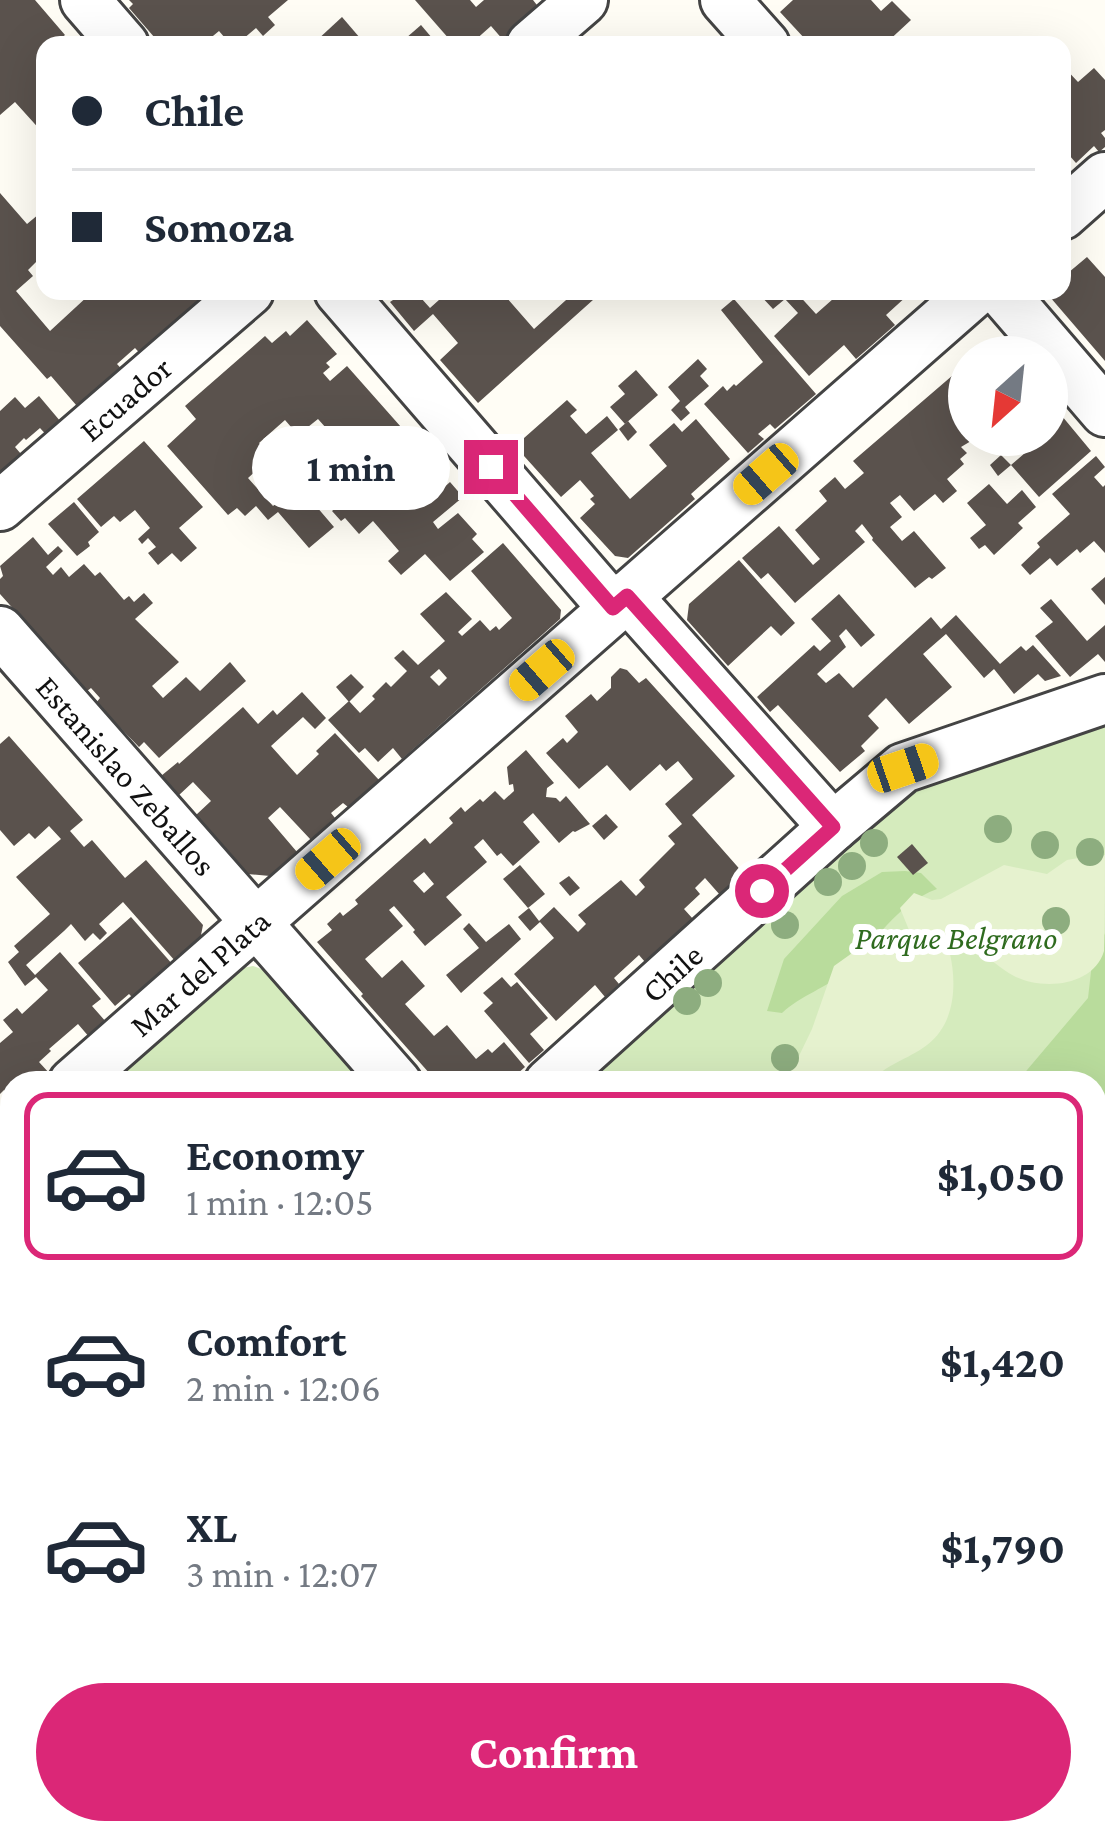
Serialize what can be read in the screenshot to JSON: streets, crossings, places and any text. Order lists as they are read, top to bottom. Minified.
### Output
{"streets":{"street":["Ecuador","Estanislao Zeballos","Mar del Plata","Chile"]},"crossings":[["Estanislao Zeballos","Mar del Plata"]],"parks":["Parque Belgrano"],"north":"bottom left","page":{"banner":["Chile","Somoza"],"bubble":"1 min","list":[{"name":"Economy","note":"1 min · 12:05","value":"$1,050"},{"name":"Comfort","note":"2 min · 12:06","value":"$1,420"},{"name":"XL","note":"3 min · 12:07","value":"$1,790"}],"buttons":"Confirm"}}
